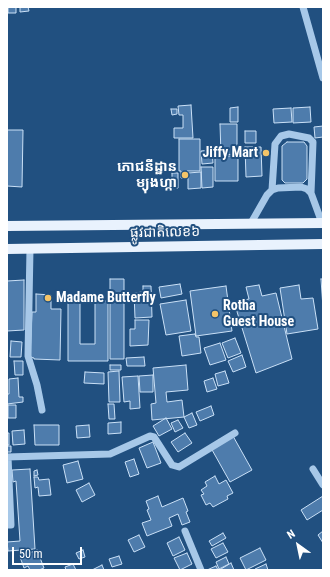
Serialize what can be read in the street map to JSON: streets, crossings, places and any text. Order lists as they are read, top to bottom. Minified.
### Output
{"streets":{"main road":["ផ្លូវជាតិលេខ៦"]},"places":["Jiffy Mart","ភោជនីដ្ឋាន ម្យុងហ្កា","Madame Butterfly","Rotha Guest House"],"scale_bar":"50 m","north":"top left"}
